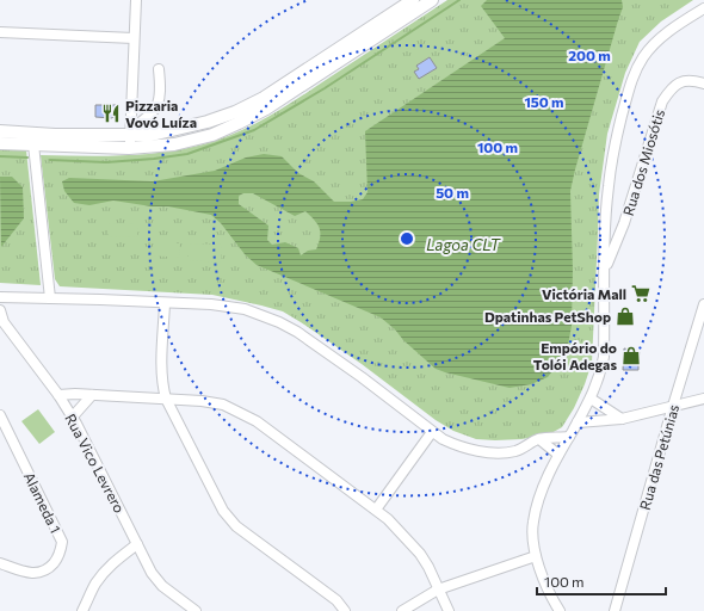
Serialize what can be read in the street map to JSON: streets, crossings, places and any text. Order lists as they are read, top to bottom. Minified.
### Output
{"streets":{"street":["Rua dos Miosótis","Rua das Petúnias","Rua Vico Levrero","Alameda 1"]},"water":["Lagoa CLT"],"places":{"restaurant":["Pizzaria Vovó Luíza"],"supermarket":["Victória Mall"],"shop":["Dpatinhas PetShop","Empório do Tolói Adegas"]},"scale_bar":"100 m","rings":["200 m","150 m","100 m","50 m"]}
